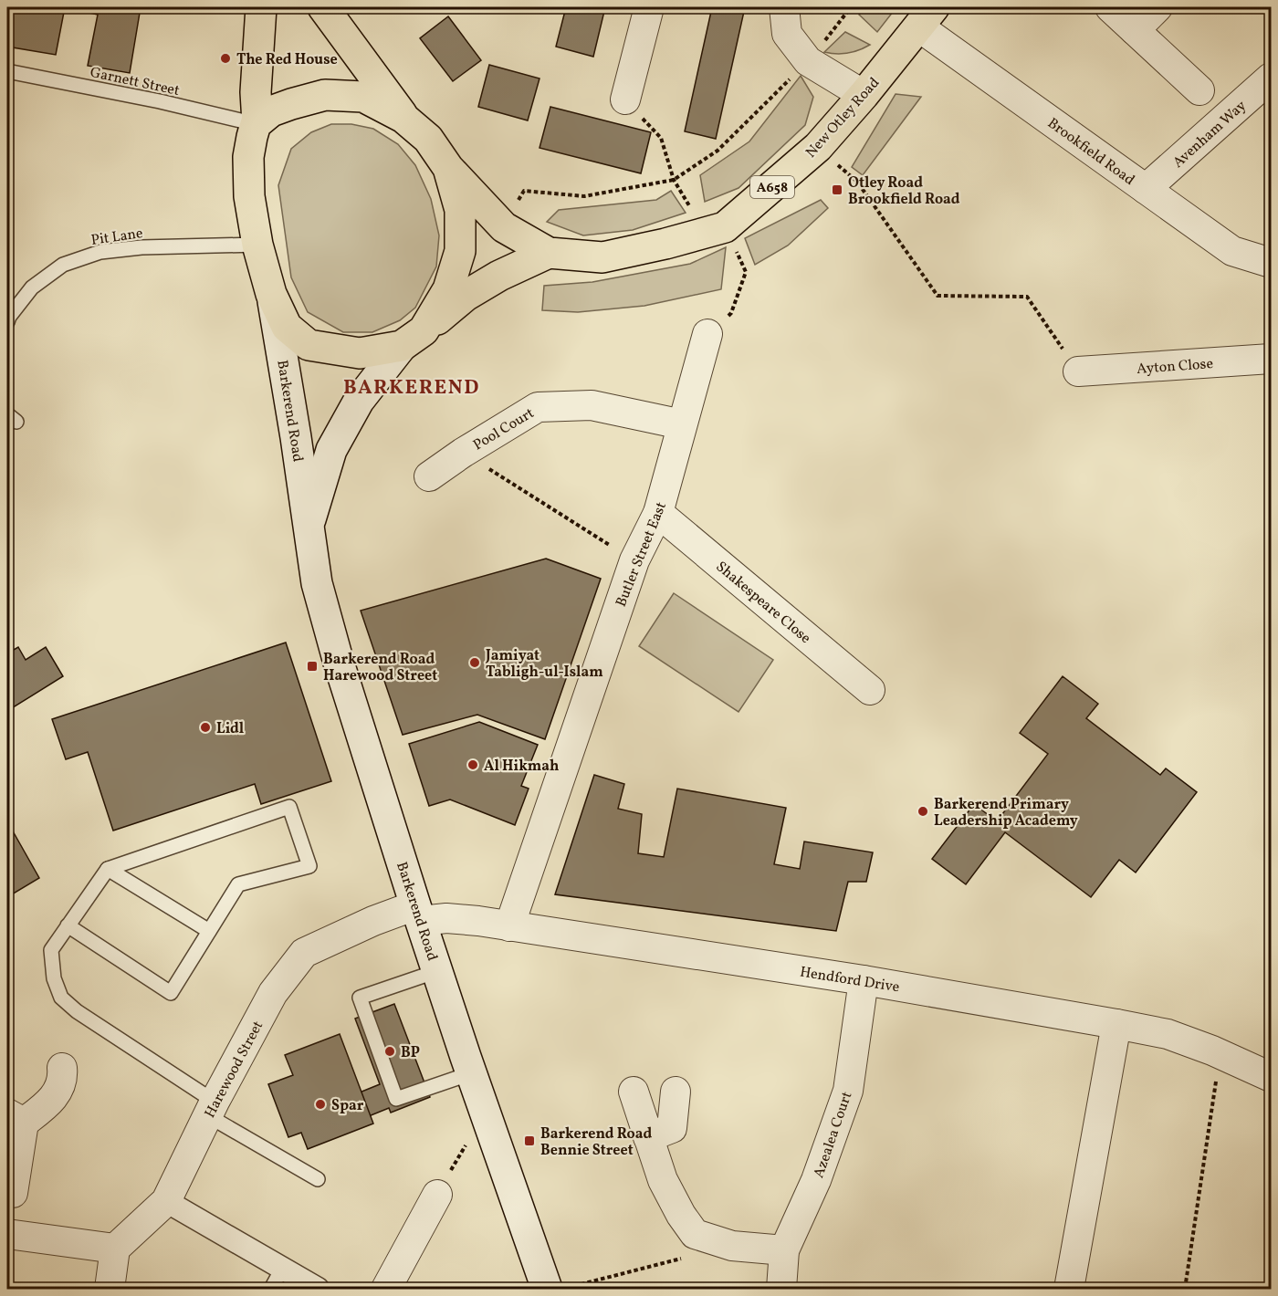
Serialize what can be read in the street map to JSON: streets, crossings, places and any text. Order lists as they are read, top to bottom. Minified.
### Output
{"streets":{"main road":["New Otley Road","A658","Barkerend Road"],"street":["Avenham Way","Brookfield Road","Ayton Close","Pool Court","Butler Street East","Shakespeare Close","Hendford Drive","Harewood Street","Azealea Court"],"lane":["Garnett Street","Pit Lane"]},"crossings":[["New Otley Road","Brookfield Road"],["New Otley Road","Barkerend Road"],["Avenham Way","Brookfield Road"],["Barkerend Road","Hendford Drive"],["Barkerend Road","Harewood Street"],["Pool Court","Butler Street East"],["Butler Street East","Shakespeare Close"],["Butler Street East","Hendford Drive"],["Hendford Drive","Harewood Street"],["Hendford Drive","Azealea Court"]],"districts":["BARKEREND"],"places":{"other":["The Red House","Jamiyat Tabligh-ul-Islam","Lidl","Al Hikmah","Barkerend Primary Leadership Academy","BP","Spar"],"transit":["Otley Road Brookfield Road","Barkerend Road Harewood Street","Barkerend Road Bennie Street"]}}
